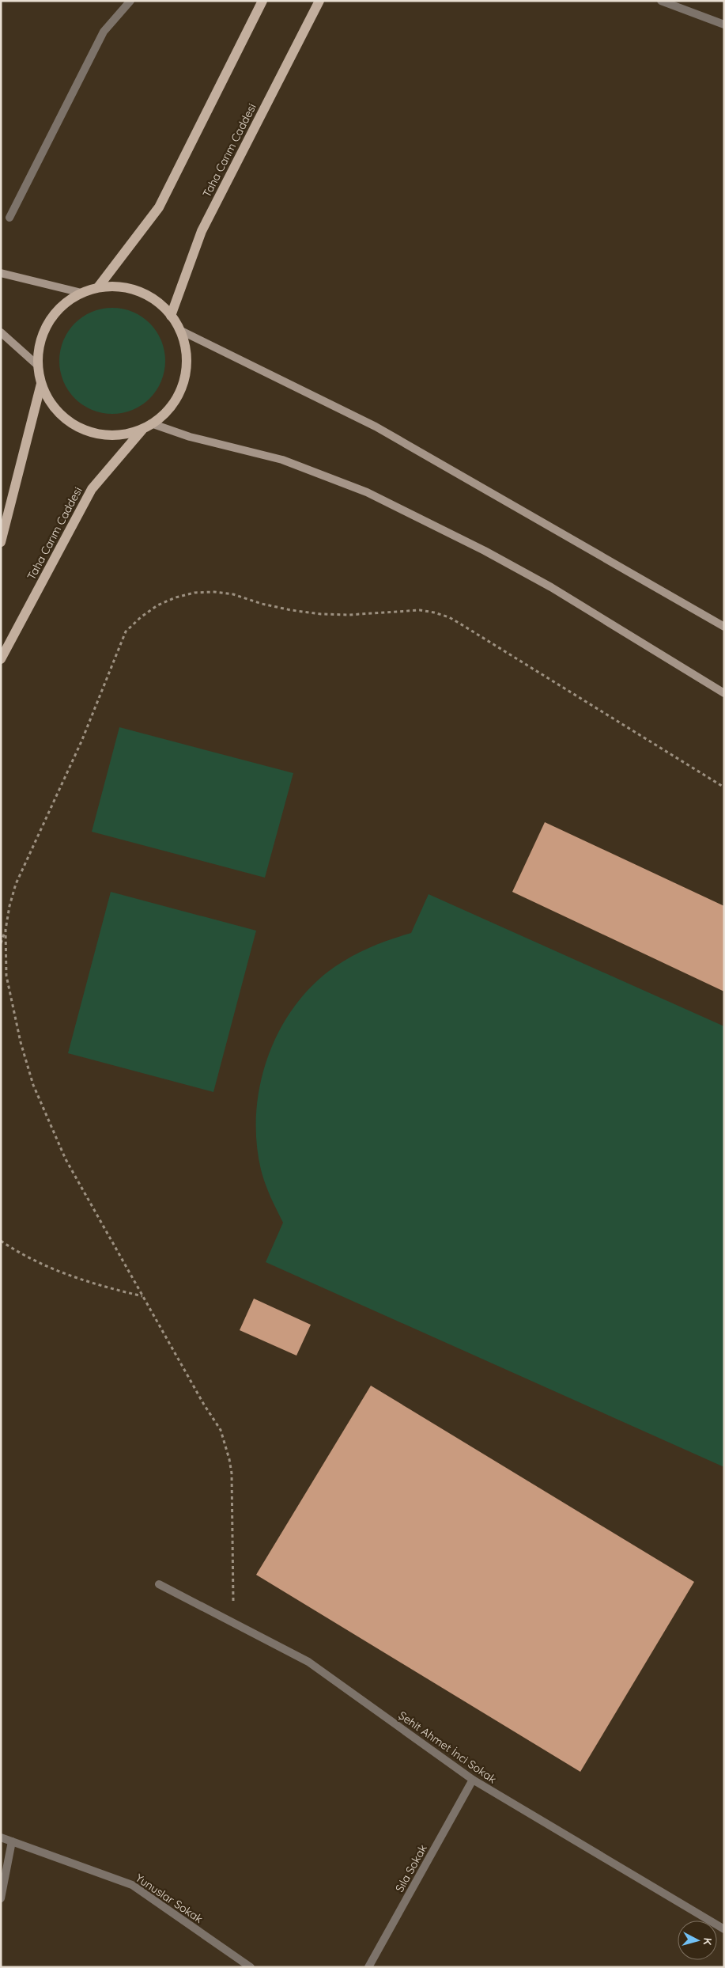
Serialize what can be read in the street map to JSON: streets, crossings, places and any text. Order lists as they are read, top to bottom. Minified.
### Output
{"streets":{"main road":["Taha Carım Caddesi"],"street":["Şehit Ahmet İnci Sokak","Sıla Sokak","Yunuslar Sokak"]},"crossings":[["Şehit Ahmet İnci Sokak","Sıla Sokak"]],"north":"right"}
